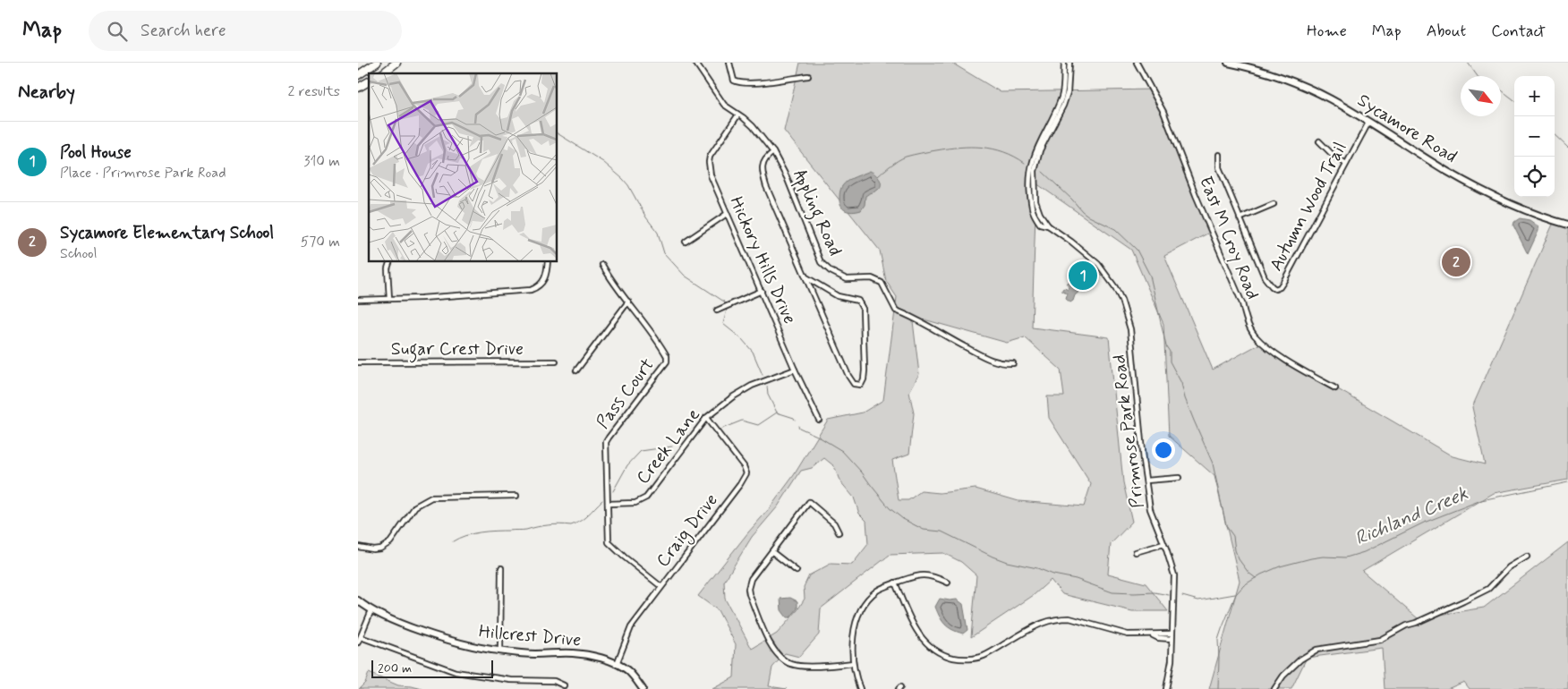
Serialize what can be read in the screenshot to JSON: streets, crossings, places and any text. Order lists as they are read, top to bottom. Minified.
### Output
{"streets":{"street":["Sycamore Road","Autumn Wood Trail","Appling Road","East M Croy Road","Hickory Hills Drive","Sugar Crest Drive","Pass Court","Primrose Park Road","Creek Lane","Craig Drive","Hillcrest Drive"]},"crossings":[["Sycamore Road","Autumn Wood Trail"],["Appling Road","Hickory Hills Drive"],["Hickory Hills Drive","Creek Lane"],["Pass Court","Creek Lane"],["Pass Court","Craig Drive"],["Creek Lane","Craig Drive"],["Craig Drive","Hillcrest Drive"]],"water":["Richland Creek"],"scale_bar":"200 m","north":"bottom right","page":{"header":"Map","search":"Search here","nav":["Home","Map","About","Contact"],"heading":["Nearby","2 results"],"map_buttons":["+","−"],"list":[{"mark":"1","name":"Pool House","note":"Place · Primrose Park Road","value":"310 m"},{"mark":"2","name":"Sycamore Elementary School","note":"School","value":"570 m"}],"pins":["2","1"],"scale":"200 m"}}
